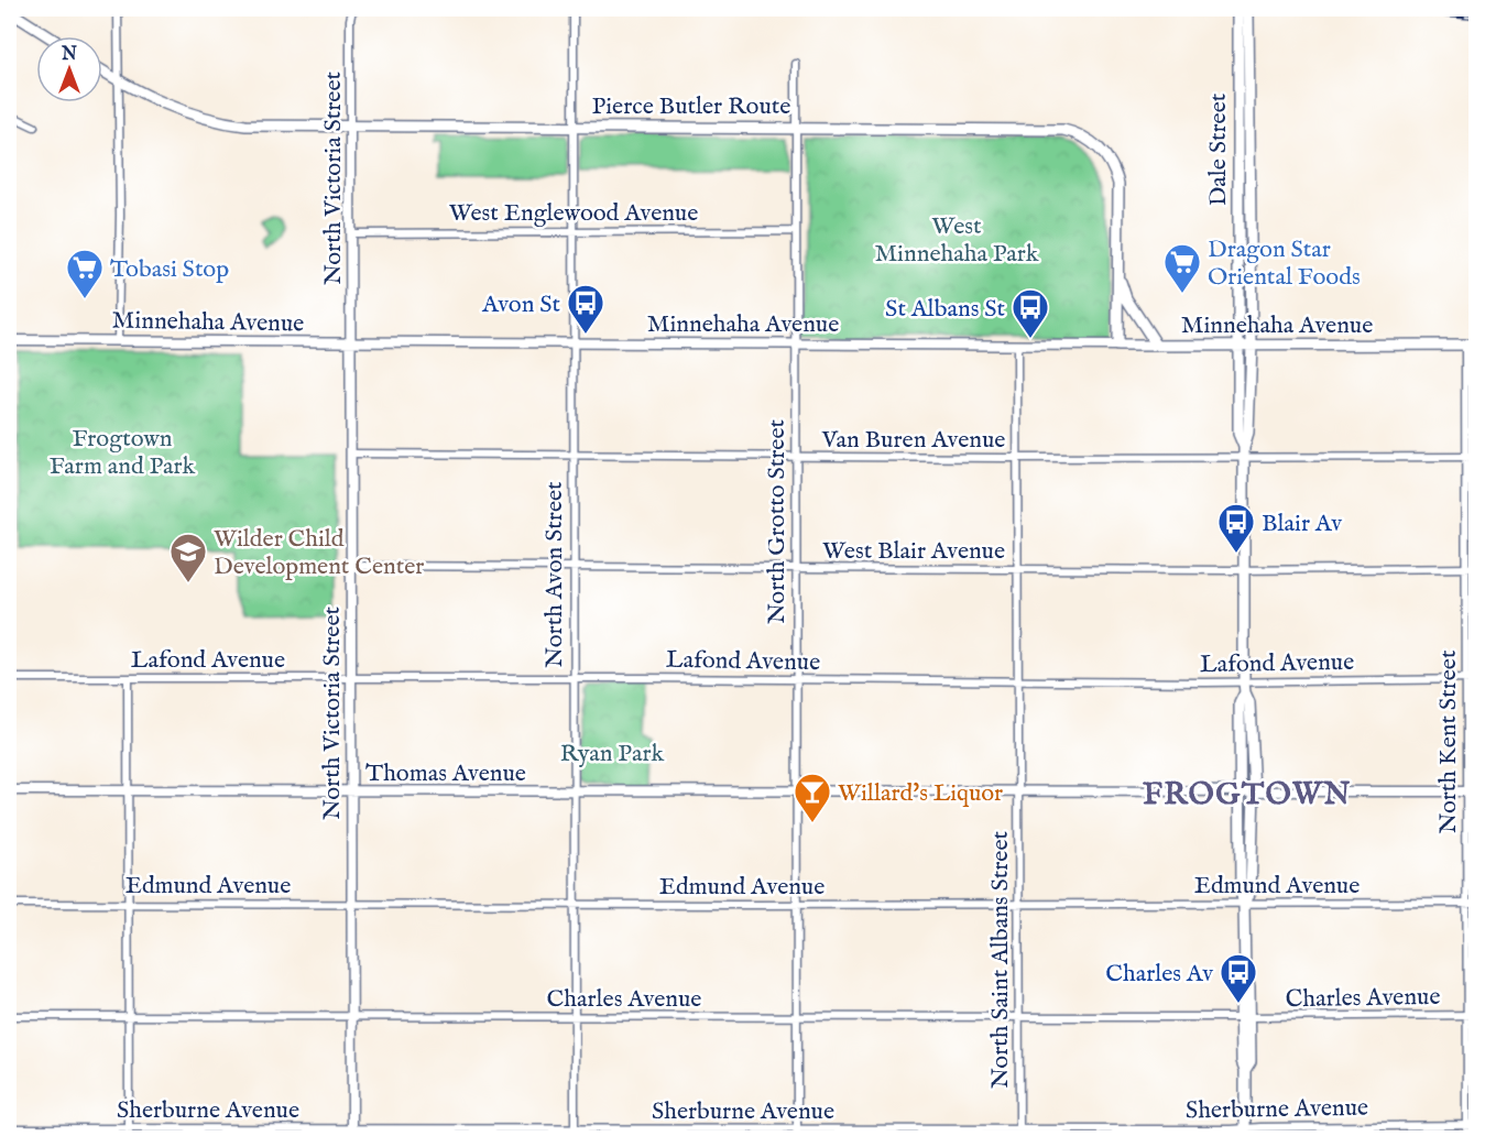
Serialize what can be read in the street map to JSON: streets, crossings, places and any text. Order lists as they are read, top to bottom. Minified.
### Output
{"streets":{"main road":["Pierce Butler Route","Dale Street","Minnehaha Avenue"],"street":["North Victoria Street","West Englewood Avenue","Van Buren Avenue","North Grotto Street","West Blair Avenue","North Avon Street","Lafond Avenue","North Kent Street","Thomas Avenue","Edmund Avenue","North Saint Albans Street","Charles Avenue","Sherburne Avenue"]},"crossings":[["Pierce Butler Route","North Victoria Street"],["Pierce Butler Route","Minnehaha Avenue"],["Pierce Butler Route","North Grotto Street"],["Pierce Butler Route","North Avon Street"],["Dale Street","Minnehaha Avenue"],["Dale Street","Van Buren Avenue"],["Dale Street","West Blair Avenue"],["Dale Street","Lafond Avenue"],["Dale Street","Thomas Avenue"],["Dale Street","Edmund Avenue"],["Dale Street","Charles Avenue"],["Dale Street","Sherburne Avenue"],["North Victoria Street","West Englewood Avenue"],["North Victoria Street","Minnehaha Avenue"],["North Victoria Street","Van Buren Avenue"],["North Victoria Street","West Blair Avenue"],["North Victoria Street","Lafond Avenue"],["North Victoria Street","Thomas Avenue"],["North Victoria Street","Edmund Avenue"],["North Victoria Street","Charles Avenue"],["North Victoria Street","Sherburne Avenue"],["West Englewood Avenue","North Grotto Street"],["West Englewood Avenue","North Avon Street"],["Minnehaha Avenue","North Grotto Street"],["Minnehaha Avenue","North Avon Street"],["Minnehaha Avenue","North Kent Street"],["Minnehaha Avenue","North Saint Albans Street"],["Van Buren Avenue","North Grotto Street"],["Van Buren Avenue","North Avon Street"],["Van Buren Avenue","North Kent Street"],["Van Buren Avenue","North Saint Albans Street"],["North Grotto Street","West Blair Avenue"],["North Grotto Street","Lafond Avenue"],["North Grotto Street","Thomas Avenue"],["North Grotto Street","Edmund Avenue"],["North Grotto Street","Charles Avenue"],["North Grotto Street","Sherburne Avenue"],["West Blair Avenue","North Avon Street"],["West Blair Avenue","North Kent Street"],["West Blair Avenue","North Saint Albans Street"],["North Avon Street","Lafond Avenue"],["North Avon Street","Thomas Avenue"],["North Avon Street","Edmund Avenue"],["North Avon Street","Charles Avenue"],["North Avon Street","Sherburne Avenue"],["Lafond Avenue","North Kent Street"],["Lafond Avenue","North Saint Albans Street"],["North Kent Street","Thomas Avenue"],["North Kent Street","Edmund Avenue"],["North Kent Street","Charles Avenue"],["North Kent Street","Sherburne Avenue"],["Thomas Avenue","North Saint Albans Street"],["Edmund Avenue","North Saint Albans Street"],["North Saint Albans Street","Charles Avenue"],["North Saint Albans Street","Sherburne Avenue"]],"districts":["FROGTOWN"],"parks":["West Minnehaha Park","Frogtown Farm and Park","Ryan Park"],"places":{"supermarket":["Dragon Star Oriental Foods","Tobasi Stop"],"bus stop":["Avon St","St Albans St","Blair Av","Charles Av"],"school or university":["Wilder Child Development Center"],"bar":["Willard's Liquor"]},"north":"top"}
